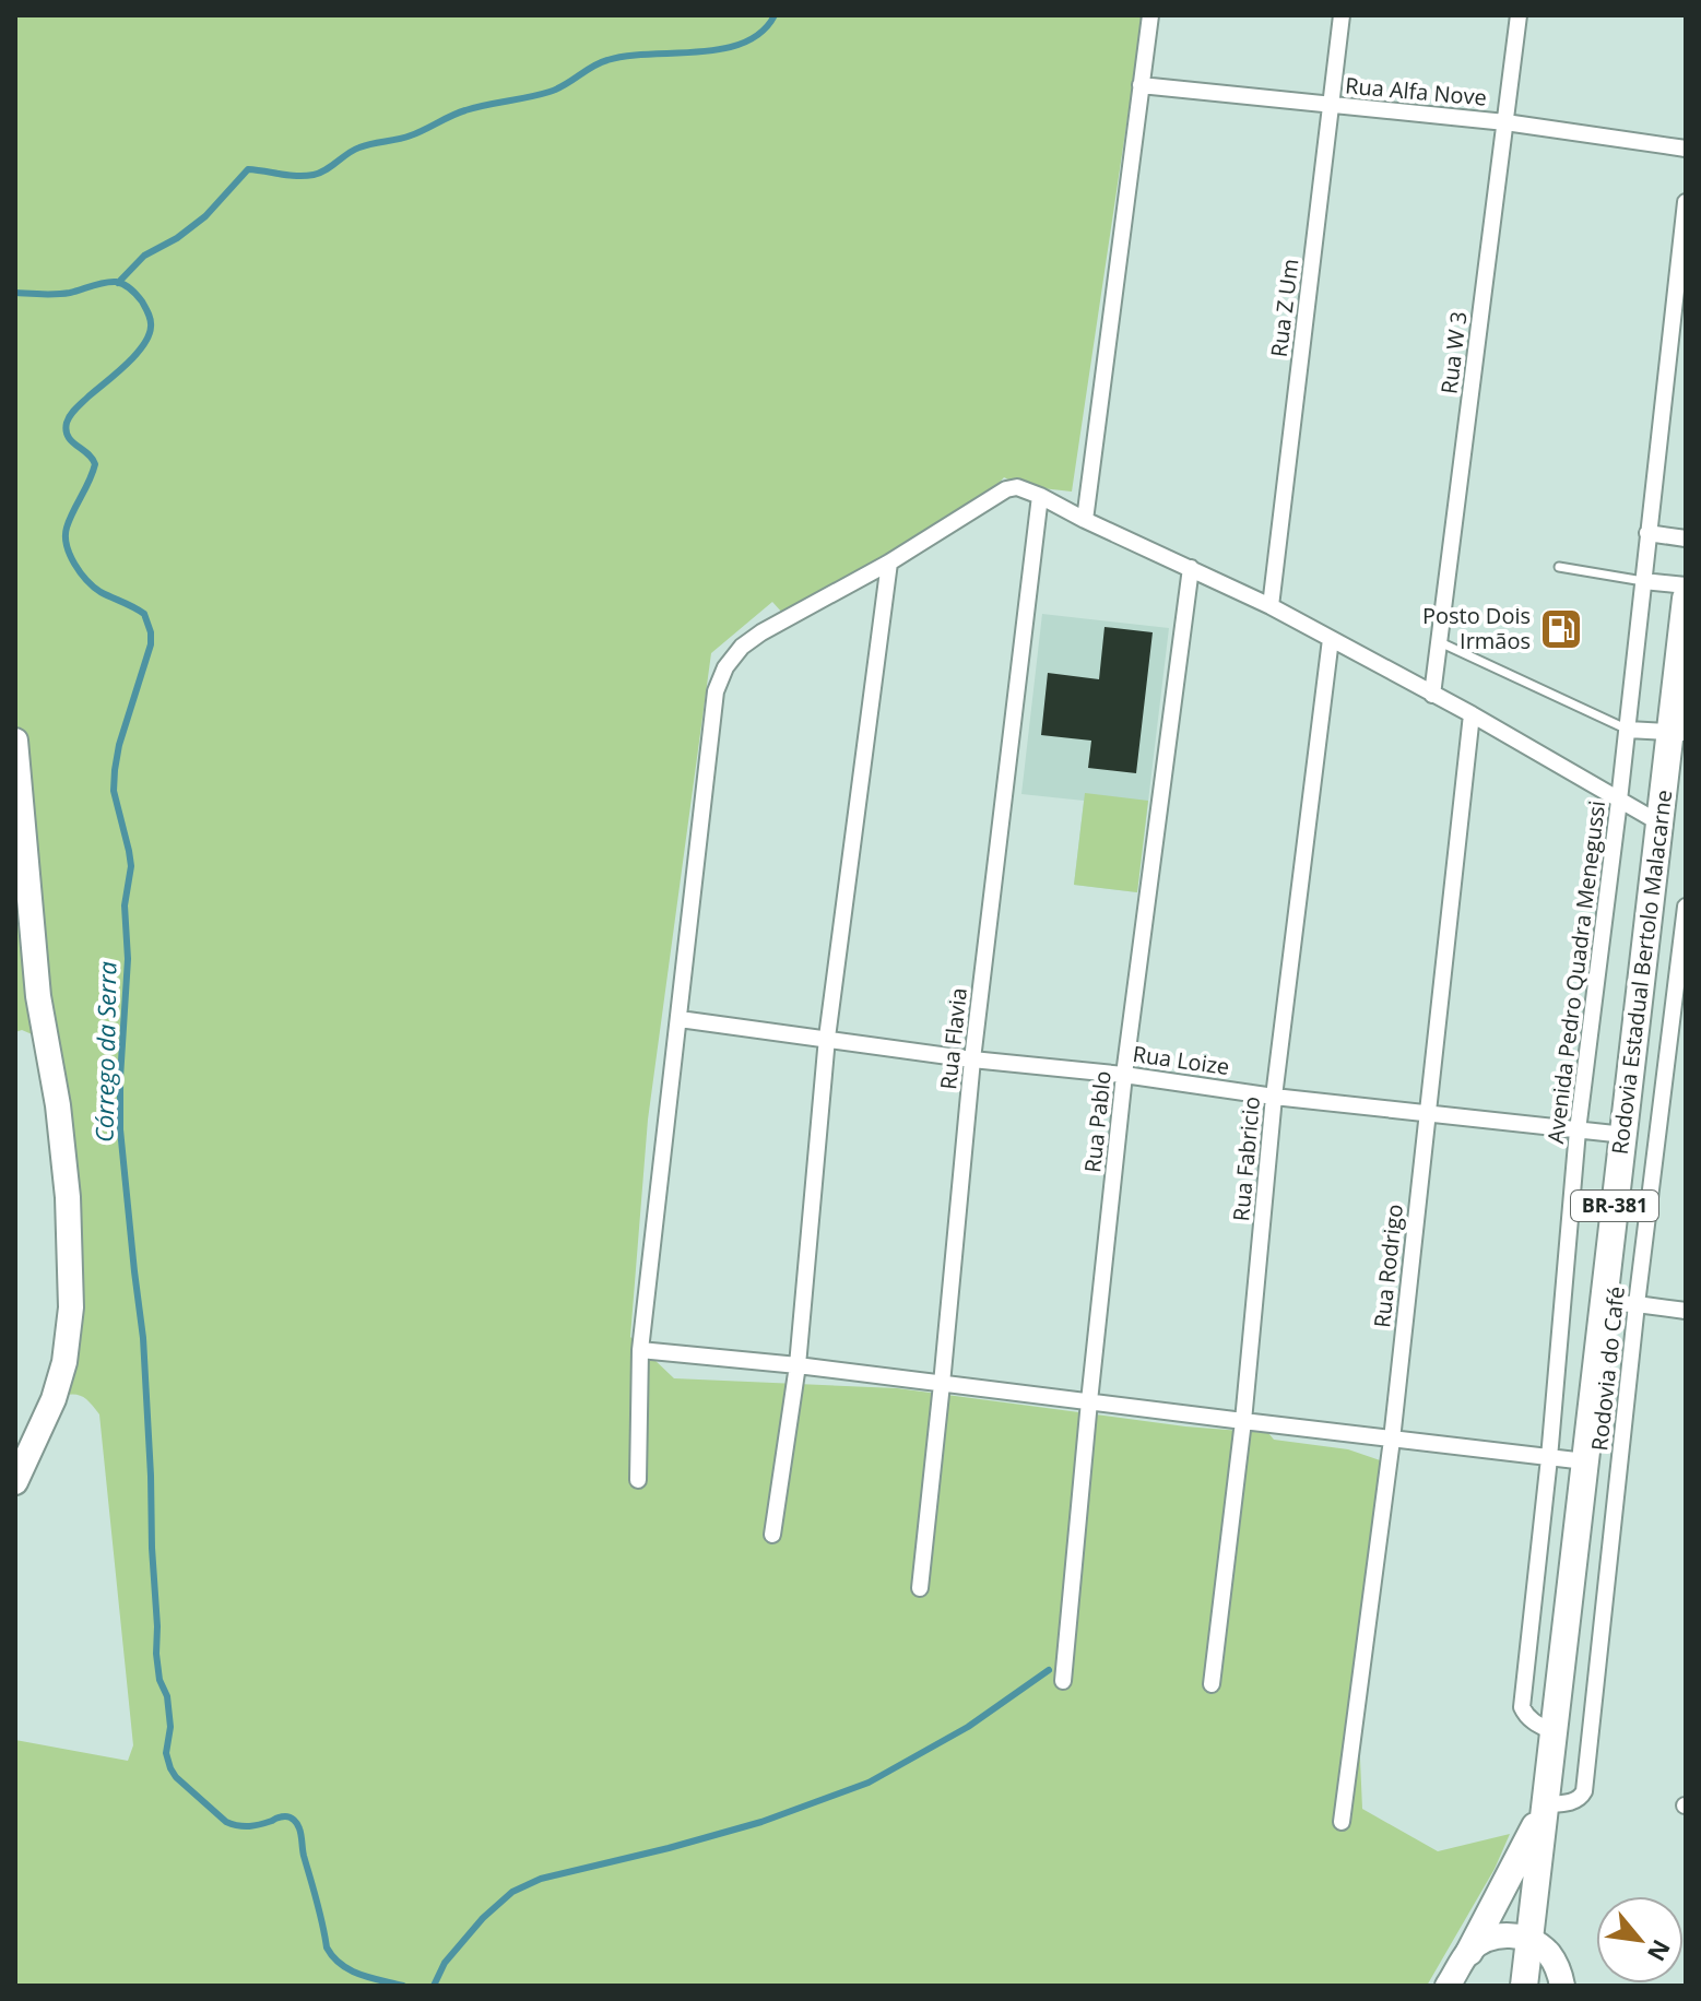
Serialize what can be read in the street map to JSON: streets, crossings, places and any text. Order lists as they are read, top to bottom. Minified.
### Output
{"streets":{"main road":["Rodovia Estadual Bertolo Malacarne","BR-381"],"street":["Rua Alfa Nove","Rua Z Um","Rua W 3","Avenida Pedro Quadra Menegussi","Rua Flavia","Rua Loize","Rua Pablo","Rua Fabricio","Rua Rodrigo","Rodovia do Café"]},"crossings":[["Rua Alfa Nove","Rua Z Um"],["Rua Alfa Nove","Rua W 3"],["Avenida Pedro Quadra Menegussi","Rodovia Estadual Bertolo Malacarne"],["Avenida Pedro Quadra Menegussi","Rua Loize"],["Rodovia Estadual Bertolo Malacarne","Rua Loize"],["Rodovia Estadual Bertolo Malacarne","BR-381"],["Rodovia Estadual Bertolo Malacarne","Rodovia do Café"],["Rua Flavia","Rua Loize"],["Rua Loize","Rua Pablo"],["Rua Loize","Rua Fabricio"],["Rua Loize","Rua Rodrigo"],["BR-381","Rodovia do Café"]],"water":["Córrego da Serra"],"places":{"fuel station":["Posto Dois Irmãos"]},"north":"bottom right"}
